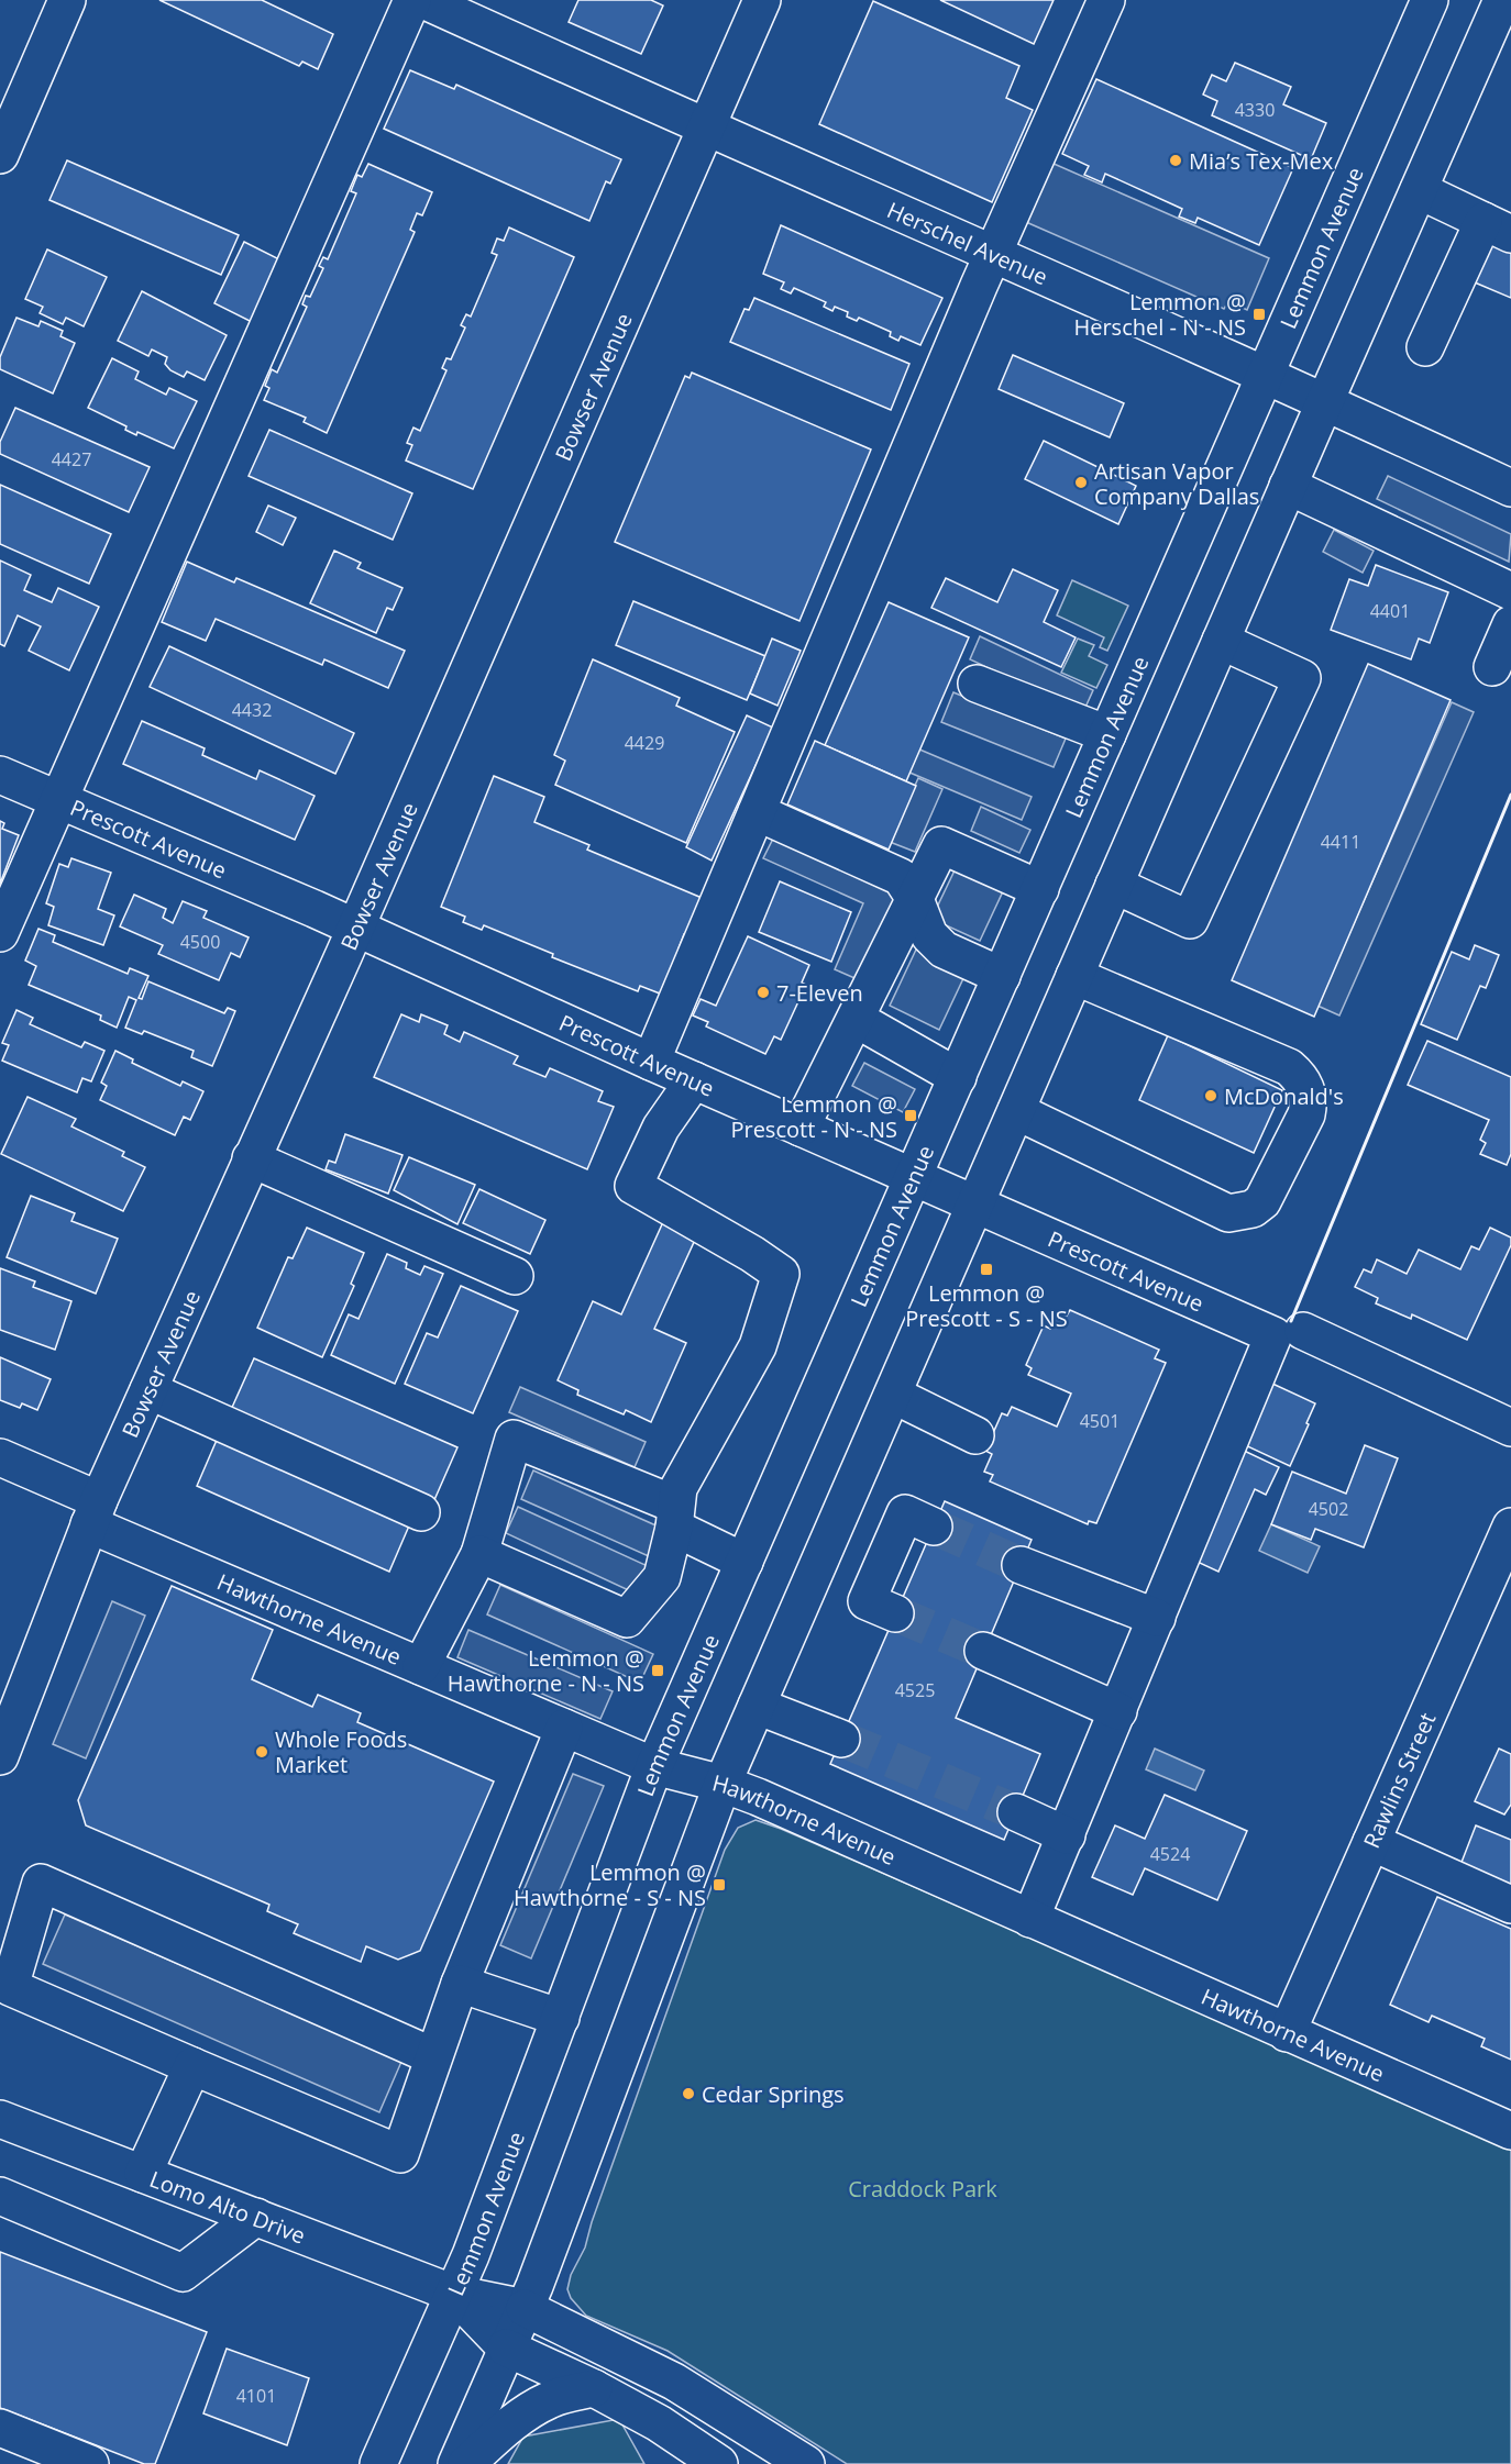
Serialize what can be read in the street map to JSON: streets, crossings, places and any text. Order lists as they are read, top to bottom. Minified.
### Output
{"streets":{"main road":["Herschel Avenue","Lemmon Avenue","Bowser Avenue","Prescott Avenue","Hawthorne Avenue","Rawlins Street","Lomo Alto Drive"]},"crossings":[["Herschel Avenue","Lemmon Avenue"],["Herschel Avenue","Bowser Avenue"],["Lemmon Avenue","Prescott Avenue"],["Lemmon Avenue","Hawthorne Avenue"],["Lemmon Avenue","Lomo Alto Drive"],["Bowser Avenue","Prescott Avenue"],["Bowser Avenue","Hawthorne Avenue"],["Hawthorne Avenue","Rawlins Street"]],"parks":["Craddock Park"],"places":{"other":["Mia’s Tex-Mex","Artisan Vapor Company Dallas","7-Eleven","McDonald's","Whole Foods Market","Cedar Springs"],"transit":["Lemmon @ Herschel - N - NS","Lemmon @ Prescott - N - NS","Lemmon @ Prescott - S - NS","Lemmon @ Hawthorne - N - NS","Lemmon @ Hawthorne - S - NS"]},"house_numbers":["4330","4427","4401","4432","4429","4411","4500","4501","4502","4525","4524","4101"]}
